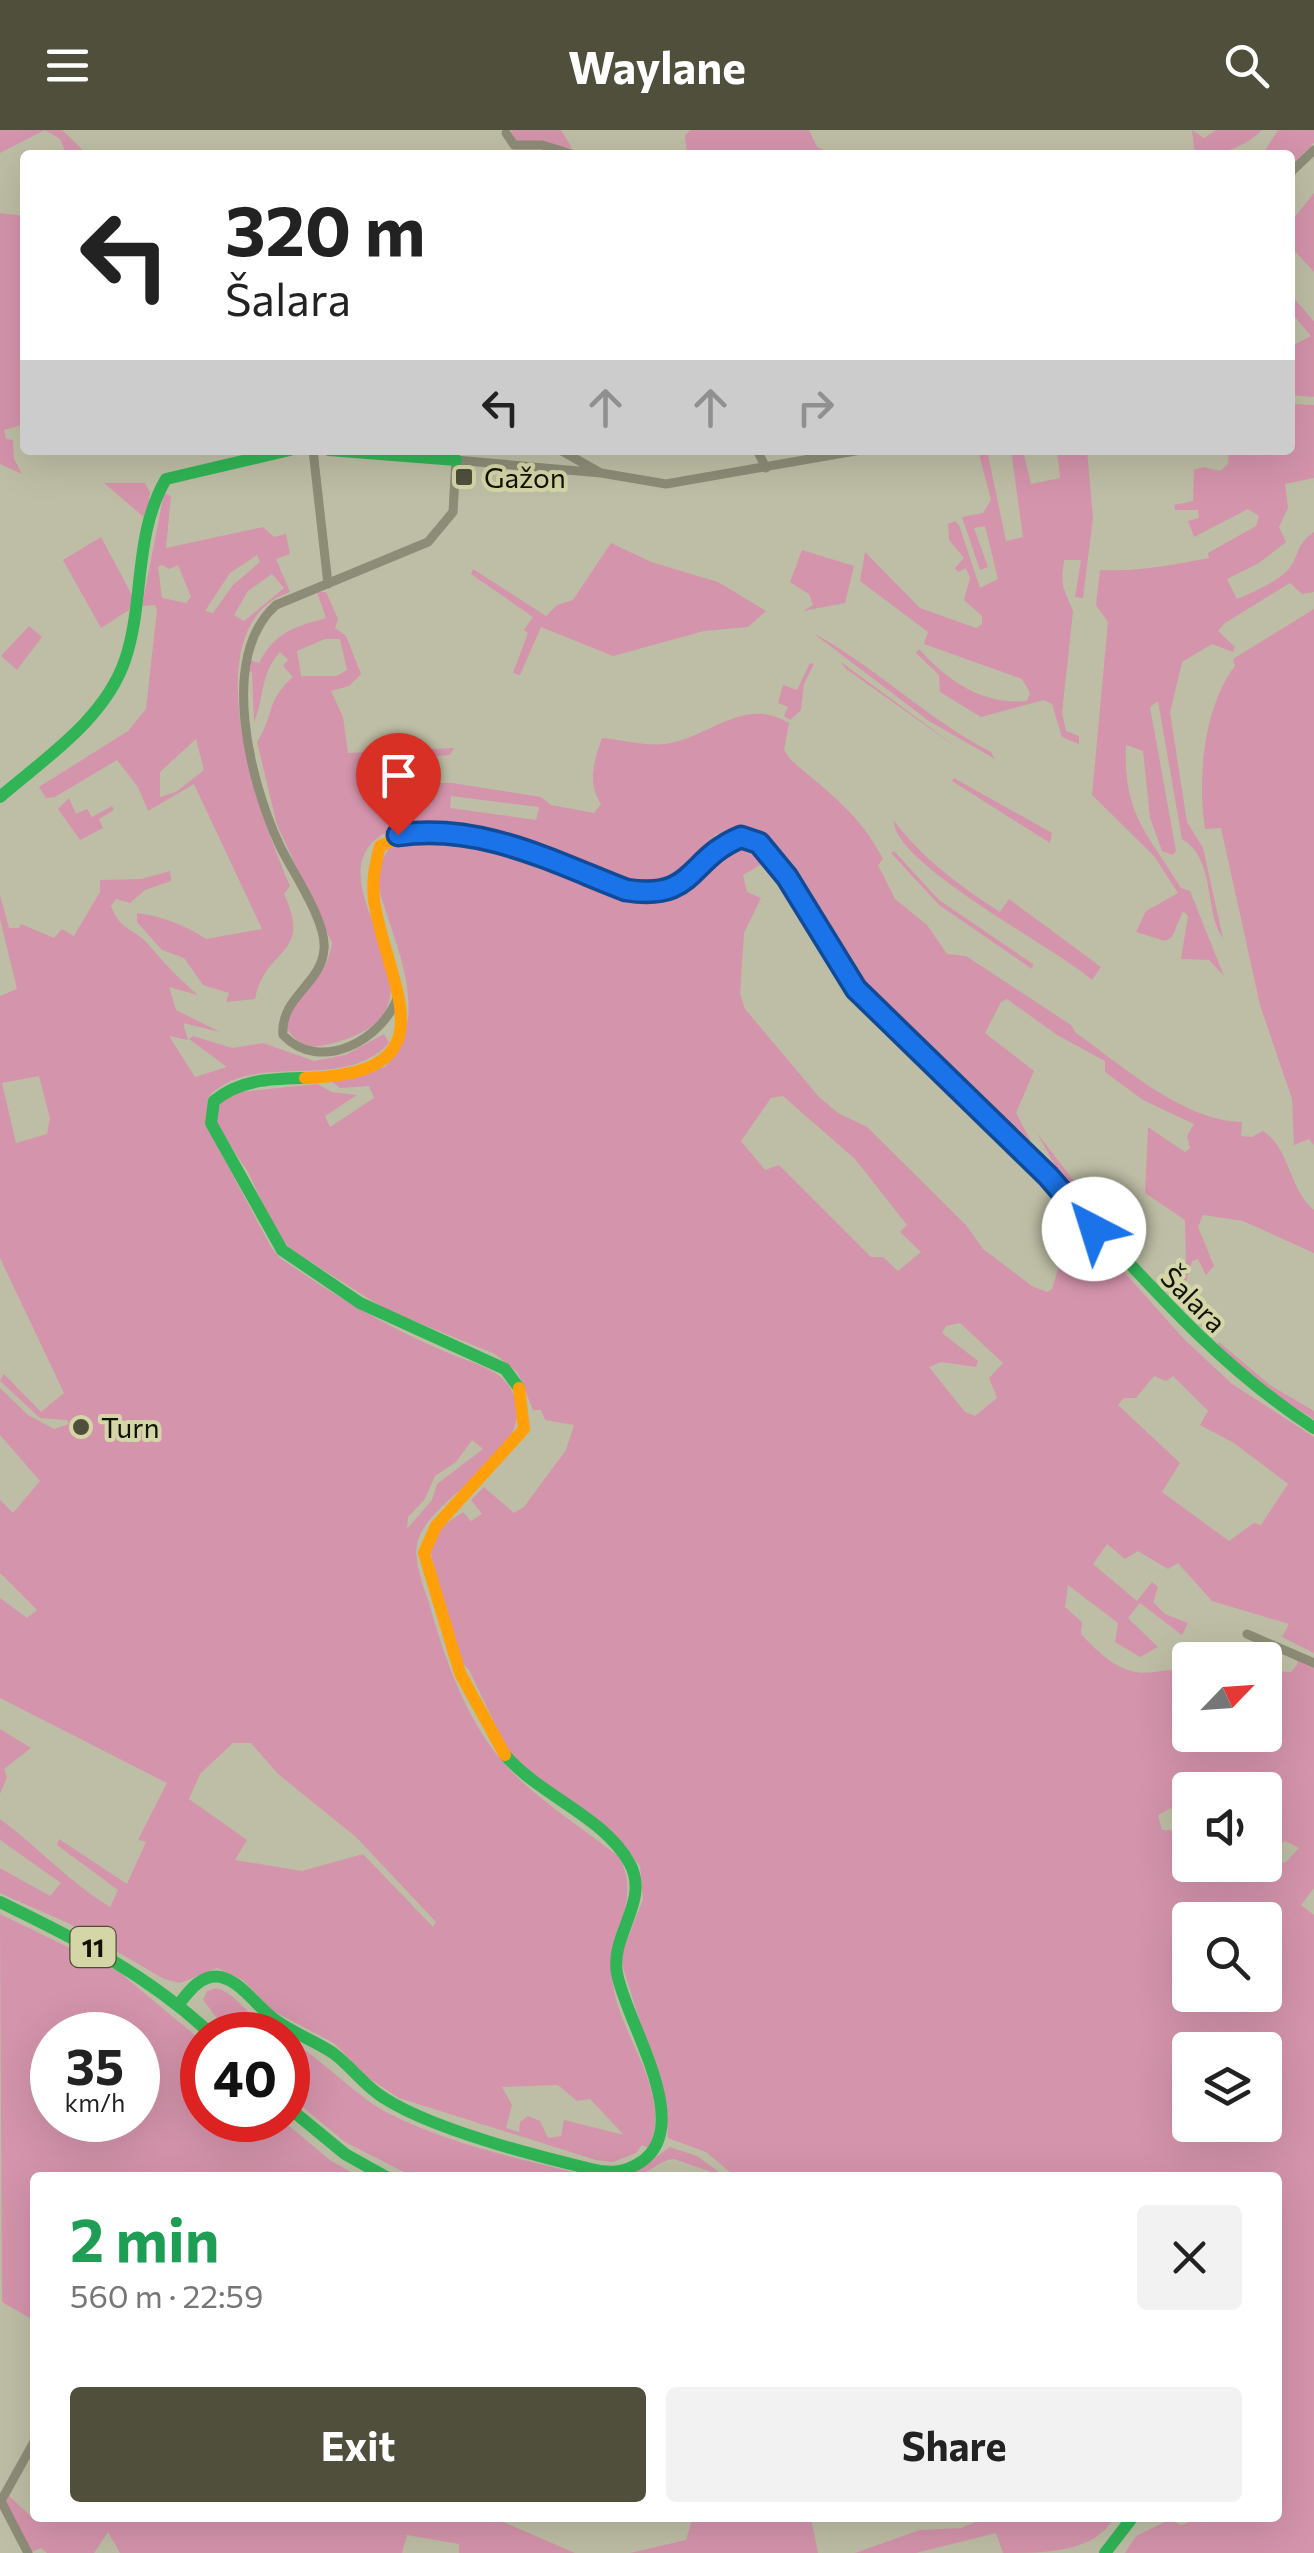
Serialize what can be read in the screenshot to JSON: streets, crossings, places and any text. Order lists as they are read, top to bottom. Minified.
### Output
{"streets":{"street":["Šalara","11"]},"places":{"transit":["Gažon"],"other":["Turn"]},"north":"top right","page":{"header":"Waylane","turn":["320 m","Šalara"],"speed":"35 km/h","limit":"40","heading":["2 min","560 m · 22:59"],"buttons":["Exit","Share"]}}
